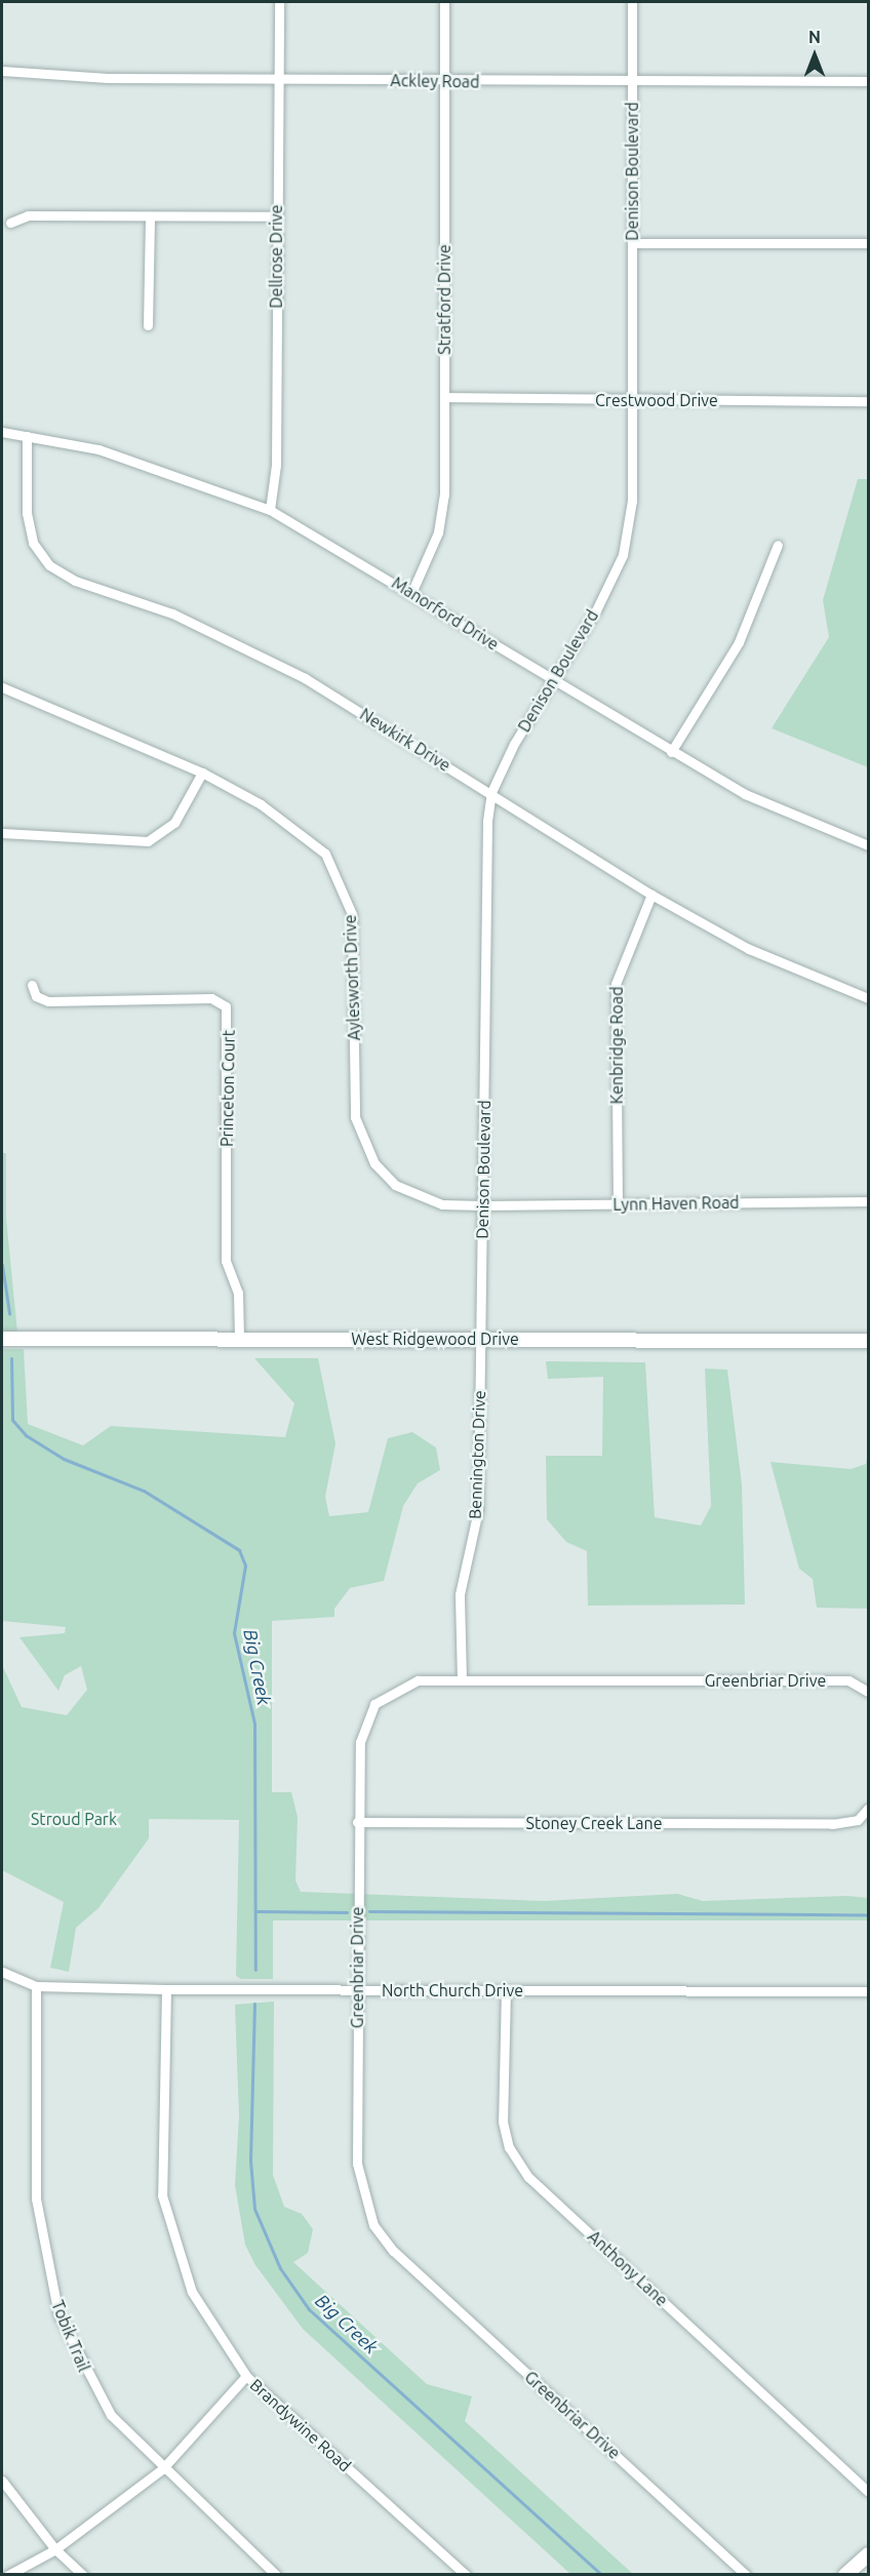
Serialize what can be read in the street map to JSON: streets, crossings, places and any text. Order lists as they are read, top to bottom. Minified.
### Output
{"streets":{"main road":["West Ridgewood Drive"],"street":["Ackley Road","Denison Boulevard","Dellrose Drive","Stratford Drive","Crestwood Drive","Manorford Drive","Newkirk Drive","Aylesworth Drive","Kenbridge Road","Princeton Court","Lynn Haven Road","Bennington Drive","Greenbriar Drive","Stoney Creek Lane","North Church Drive","Anthony Lane","Tobik Trail","Brandywine Road"]},"crossings":[["Ackley Road","Denison Boulevard"],["Ackley Road","Dellrose Drive"],["Ackley Road","Stratford Drive"],["Denison Boulevard","Crestwood Drive"],["Denison Boulevard","Manorford Drive"],["Denison Boulevard","Newkirk Drive"],["Denison Boulevard","Aylesworth Drive"],["Denison Boulevard","Lynn Haven Road"],["Denison Boulevard","West Ridgewood Drive"],["Denison Boulevard","Bennington Drive"],["Dellrose Drive","Manorford Drive"],["Stratford Drive","Crestwood Drive"],["Stratford Drive","Manorford Drive"],["Manorford Drive","Newkirk Drive"],["Newkirk Drive","Kenbridge Road"],["Aylesworth Drive","Lynn Haven Road"],["Kenbridge Road","Lynn Haven Road"],["Princeton Court","West Ridgewood Drive"],["West Ridgewood Drive","Bennington Drive"],["Bennington Drive","Greenbriar Drive"],["Greenbriar Drive","Stoney Creek Lane"],["Greenbriar Drive","North Church Drive"],["North Church Drive","Anthony Lane"],["North Church Drive","Tobik Trail"],["North Church Drive","Brandywine Road"]],"water":["Big Creek"],"parks":["Stroud Park"],"north":"top"}
